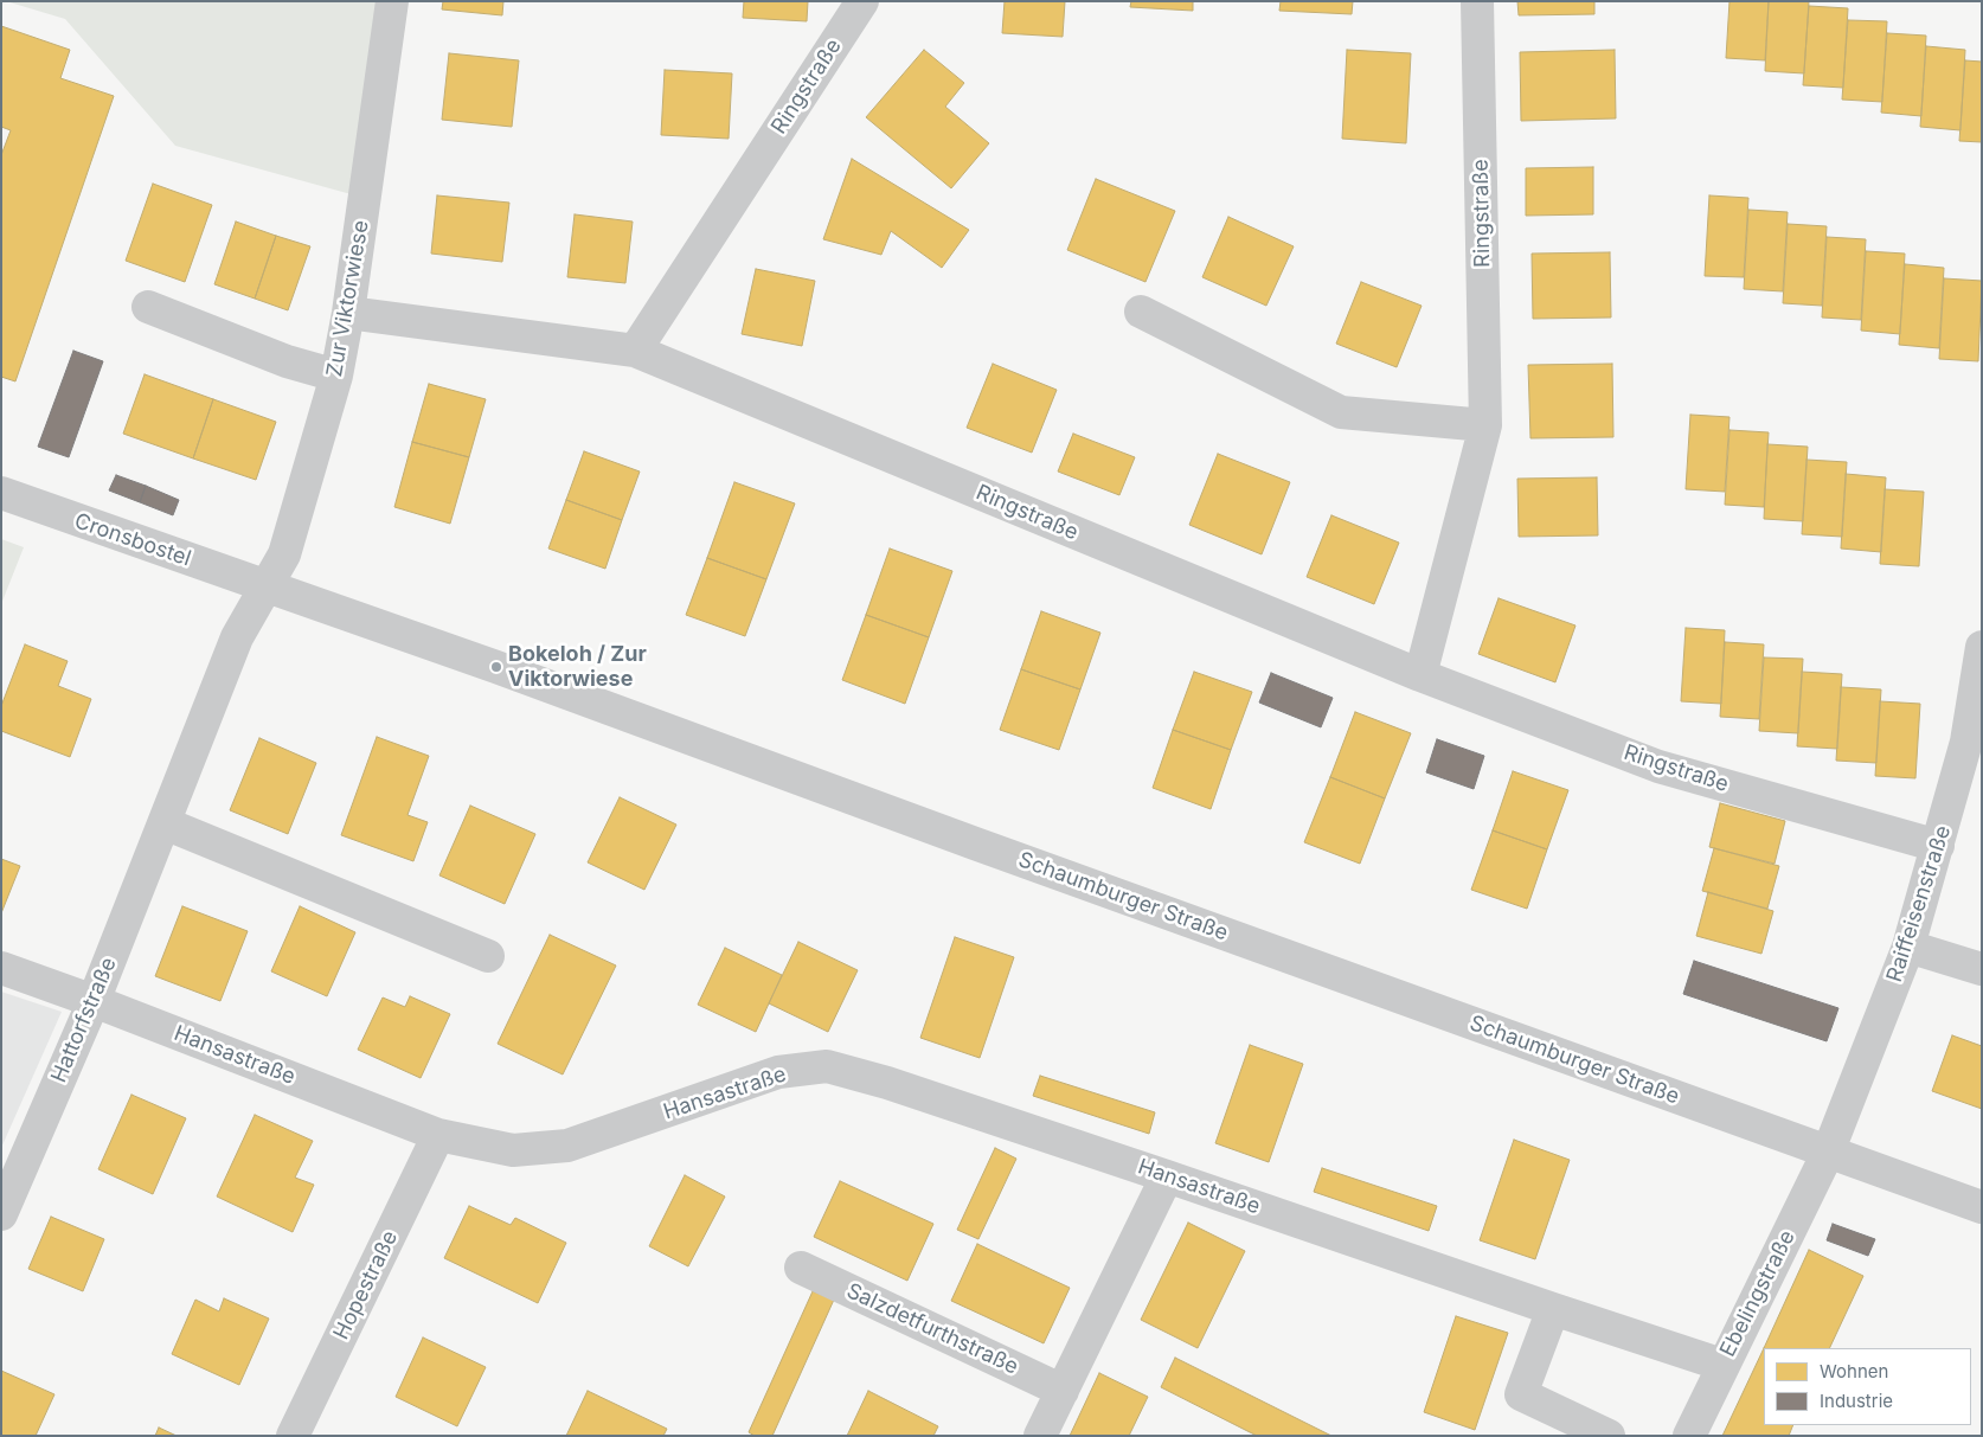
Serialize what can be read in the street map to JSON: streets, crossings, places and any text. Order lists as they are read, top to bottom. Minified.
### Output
{"streets":{"street":["Ringstraße","Zur Viktorwiese","Cronsbostel","Schaumburger Straße","Raiffeisenstraße","Hattorfstraße","Hansastraße","Hopestraße","Ebelingstraße","Salzdetfurthstraße"]},"crossings":[["Ringstraße","Zur Viktorwiese"],["Ringstraße","Raiffeisenstraße"],["Zur Viktorwiese","Cronsbostel"],["Zur Viktorwiese","Schaumburger Straße"],["Zur Viktorwiese","Hattorfstraße"],["Cronsbostel","Schaumburger Straße"],["Cronsbostel","Hattorfstraße"],["Schaumburger Straße","Raiffeisenstraße"],["Schaumburger Straße","Hattorfstraße"],["Schaumburger Straße","Ebelingstraße"],["Raiffeisenstraße","Ebelingstraße"],["Hattorfstraße","Hansastraße"],["Hansastraße","Hopestraße"],["Hansastraße","Ebelingstraße"]],"places":["Bokeloh / Zur Viktorwiese"],"legend":["Wohnen","Industrie"]}
